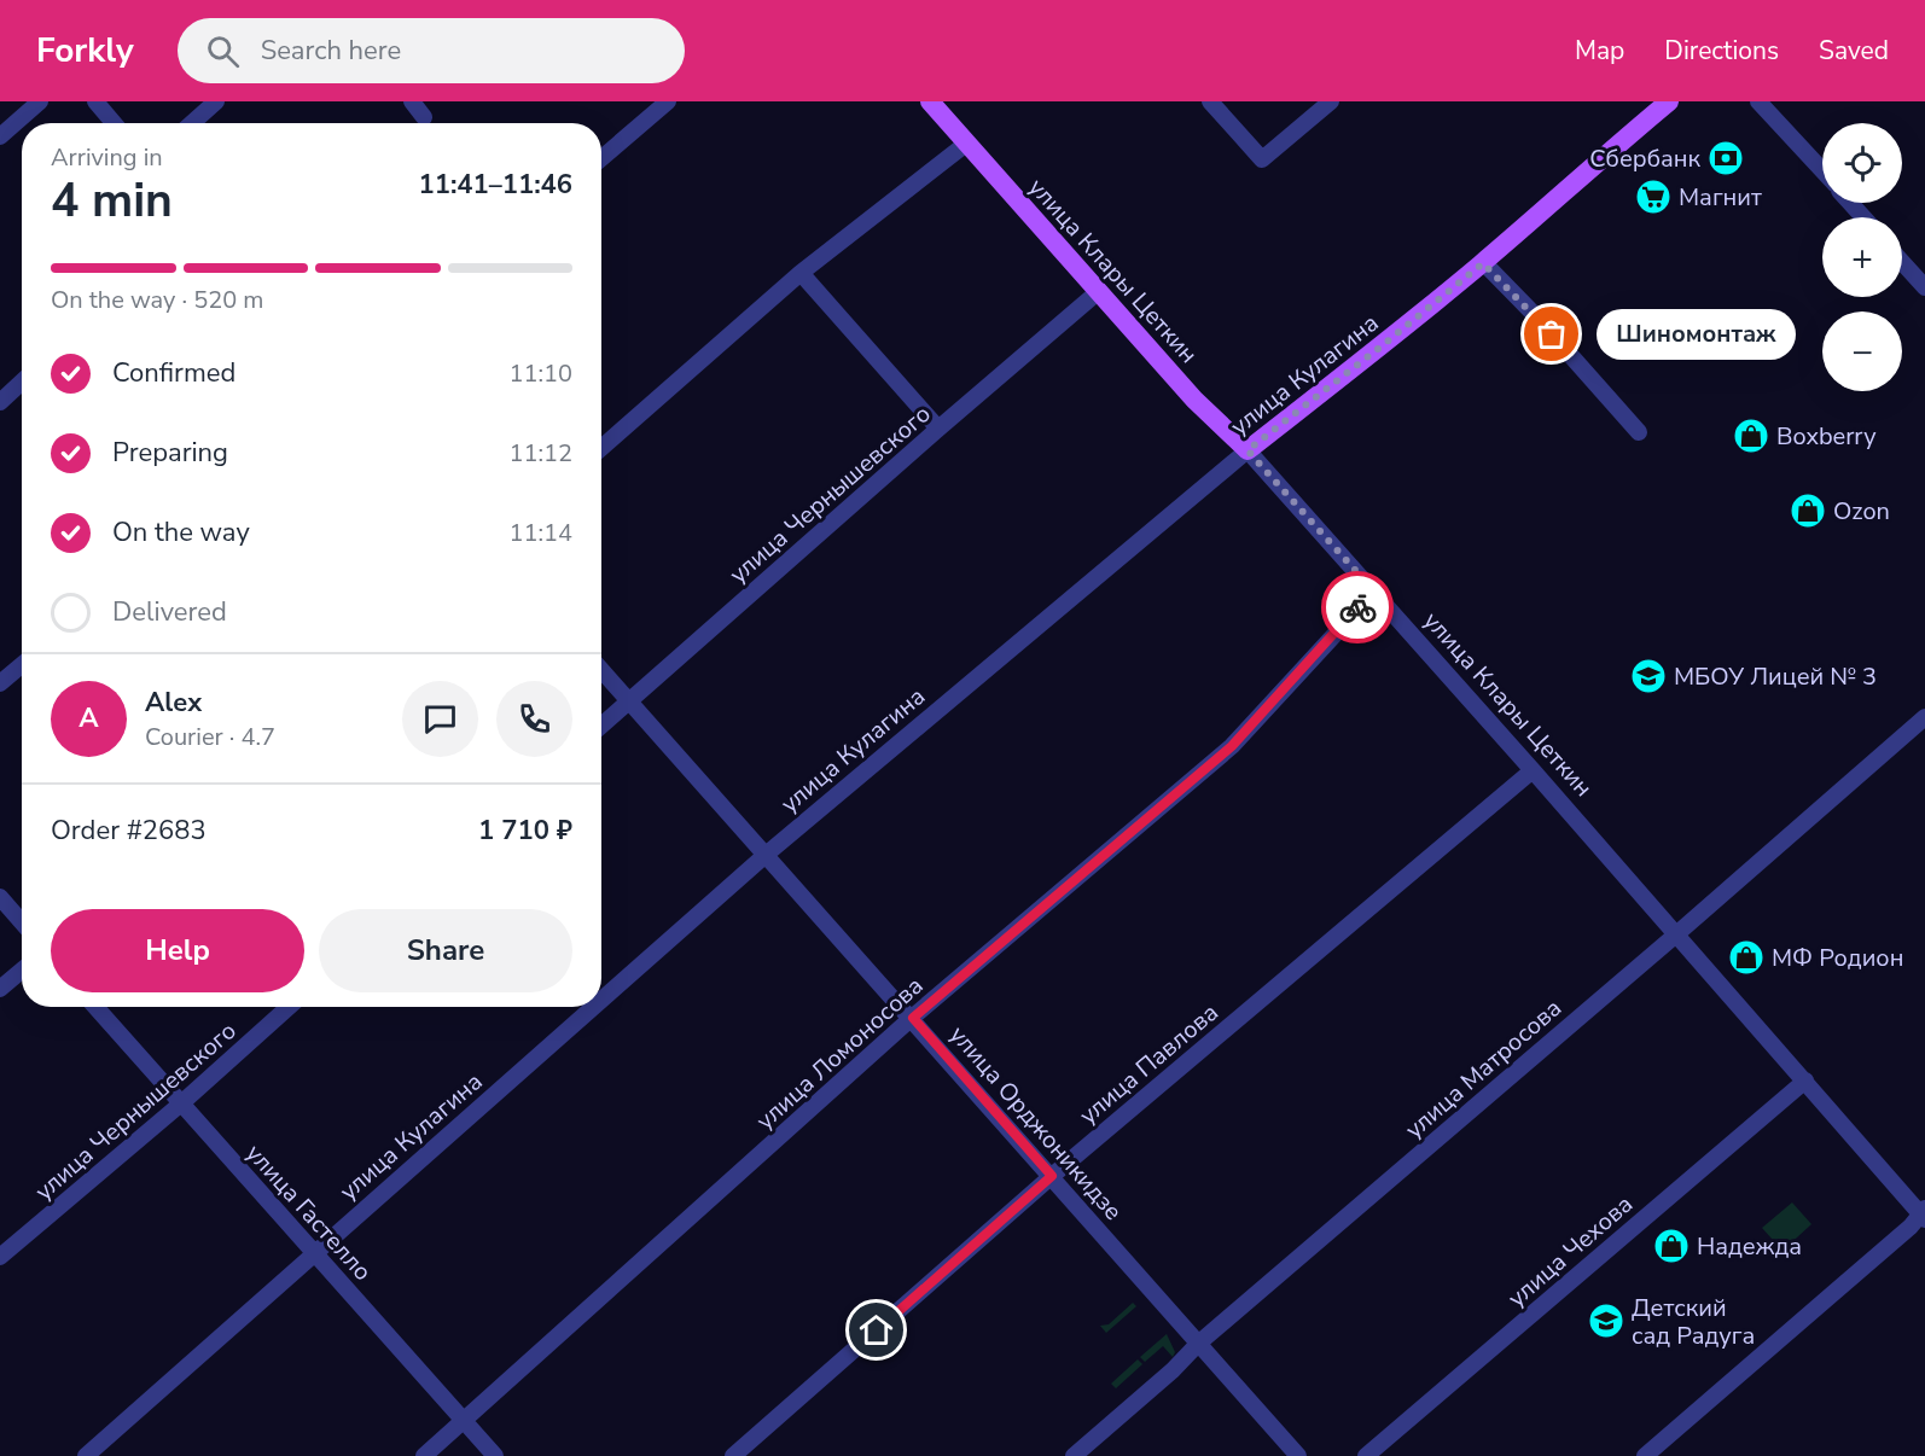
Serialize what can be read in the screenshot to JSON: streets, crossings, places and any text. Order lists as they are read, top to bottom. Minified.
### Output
{"streets":{"main road":["улица Клары Цеткин","улица Кулагина"],"street":["улица Чернышевского","улица Ломоносова","улица Павлова","улица Матросова","улица Орджоникидзе","улица Гастелло","улица Чехова"]},"crossings":[["улица Клары Цеткин","улица Кулагина"],["улица Клары Цеткин","улица Чернышевского"],["улица Клары Цеткин","улица Ломоносова"],["улица Клары Цеткин","улица Павлова"],["улица Клары Цеткин","улица Матросова"],["улица Клары Цеткин","улица Чехова"],["улица Кулагина","улица Орджоникидзе"],["улица Кулагина","улица Гастелло"],["улица Чернышевского","улица Орджоникидзе"],["улица Чернышевского","улица Гастелло"],["улица Ломоносова","улица Орджоникидзе"],["улица Ломоносова","улица Гастелло"],["улица Павлова","улица Орджоникидзе"],["улица Матросова","улица Орджоникидзе"]],"places":{"bank":["Сбербанк"],"supermarket":["Магнит"],"other":["Шиномонтаж"],"shop":["Boxberry","Ozon","МФ Родион","Надежда"],"school or university":["МБОУ Лицей № 3","Детский сад Радуга"]},"page":{"header":"Forkly","search":"Search here","nav":["Map","Directions","Saved"],"map_buttons":["+","−"],"heading":["4 min","Arriving in","11:41–11:46"],"panel":["Alex","Courier · 4.7","Order #2683","1 710 ₽"],"bar":"On the way · 520 m","bubble":"Шиномонтаж","list":[["Confirmed","11:10"],["Preparing","11:12"],["On the way","11:14"],"Delivered"],"round":"A","buttons":["Help","Share"]}}
